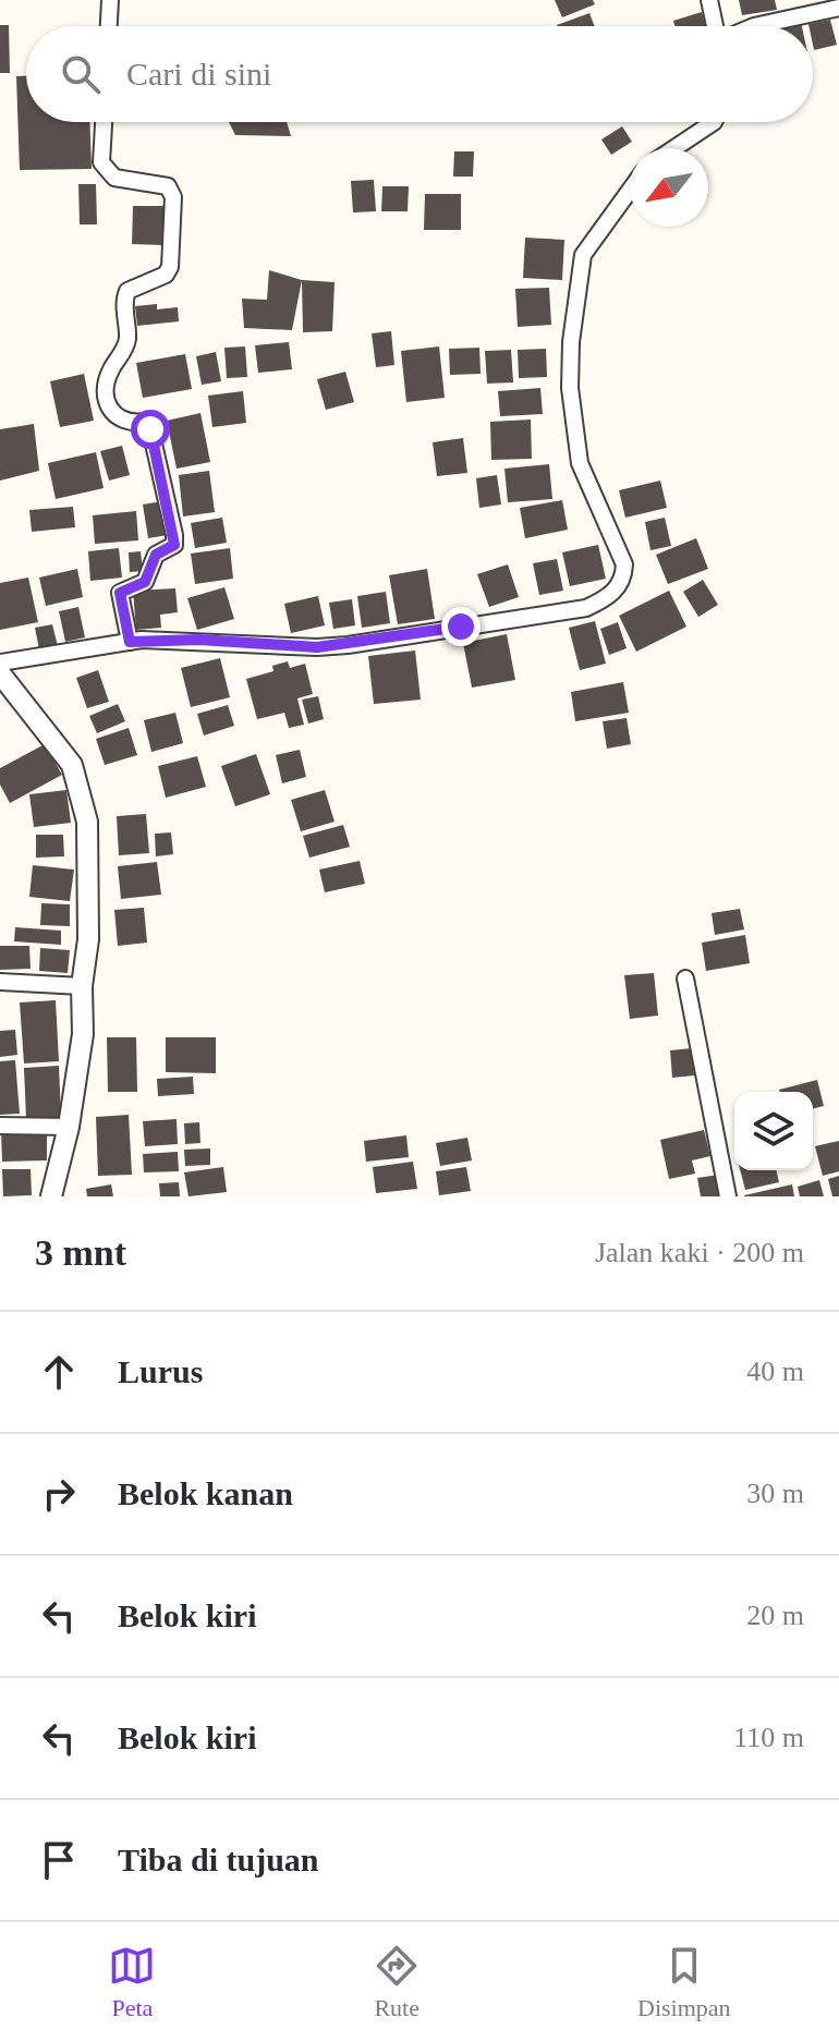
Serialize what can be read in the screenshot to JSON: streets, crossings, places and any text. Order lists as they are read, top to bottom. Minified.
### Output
{"north":"bottom left","page":{"search":"Cari di sini","heading":["3 mnt","Jalan kaki · 200 m"],"list":[["Lurus","40 m"],["Belok kanan","30 m"],["Belok kiri","20 m"],["Belok kiri","110 m"],"Tiba di tujuan"],"nav":["Peta","Rute","Disimpan"]}}
